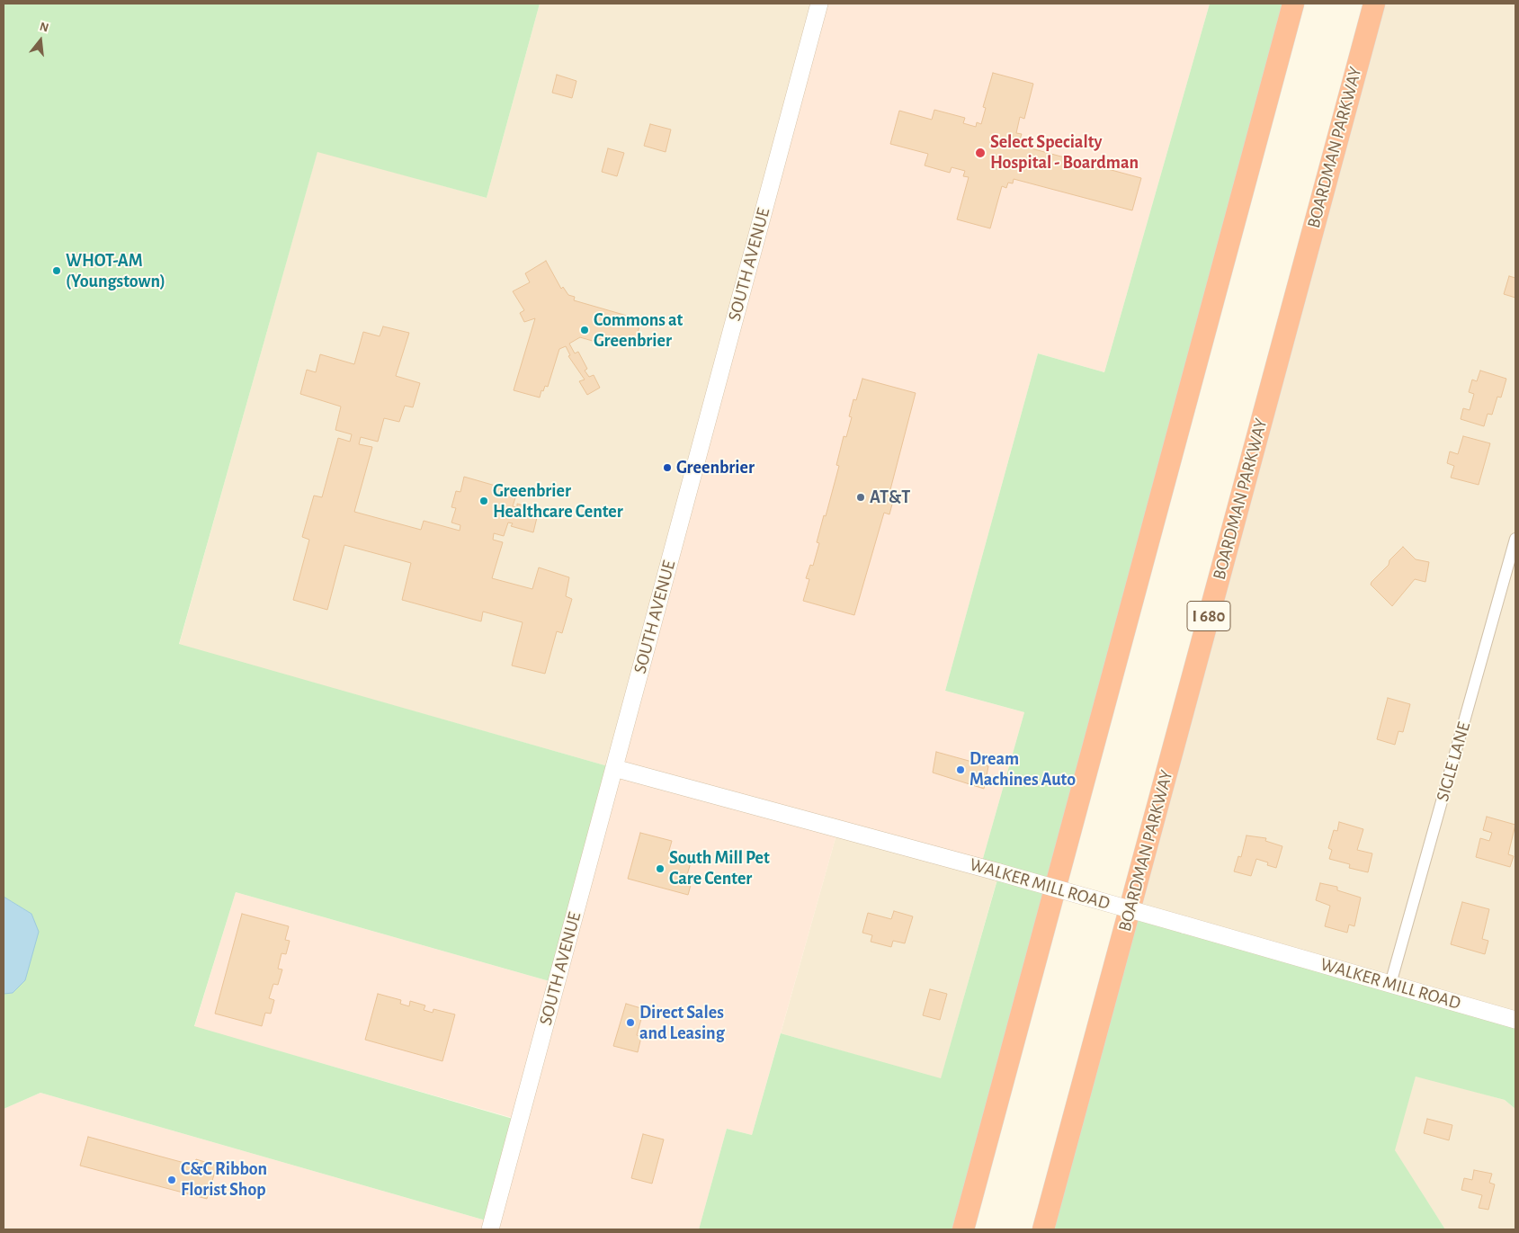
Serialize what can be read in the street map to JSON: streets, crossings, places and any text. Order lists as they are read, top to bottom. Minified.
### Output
{"streets":{"highway":["BOARDMAN PARKWAY","I 680"],"main road":["SOUTH AVENUE","WALKER MILL ROAD"],"street":["SIGLE LANE"]},"crossings":[["SOUTH AVENUE","WALKER MILL ROAD"],["SIGLE LANE","WALKER MILL ROAD"]],"places":["Select Specialty Hospital - Boardman","WHOT-AM (Youngstown)","Commons at Greenbrier","Greenbrier","AT&T","Greenbrier Healthcare Center","Dream Machines Auto","South Mill Pet Care Center","Direct Sales and Leasing","C&C Ribbon Florist Shop"],"north":"top"}
